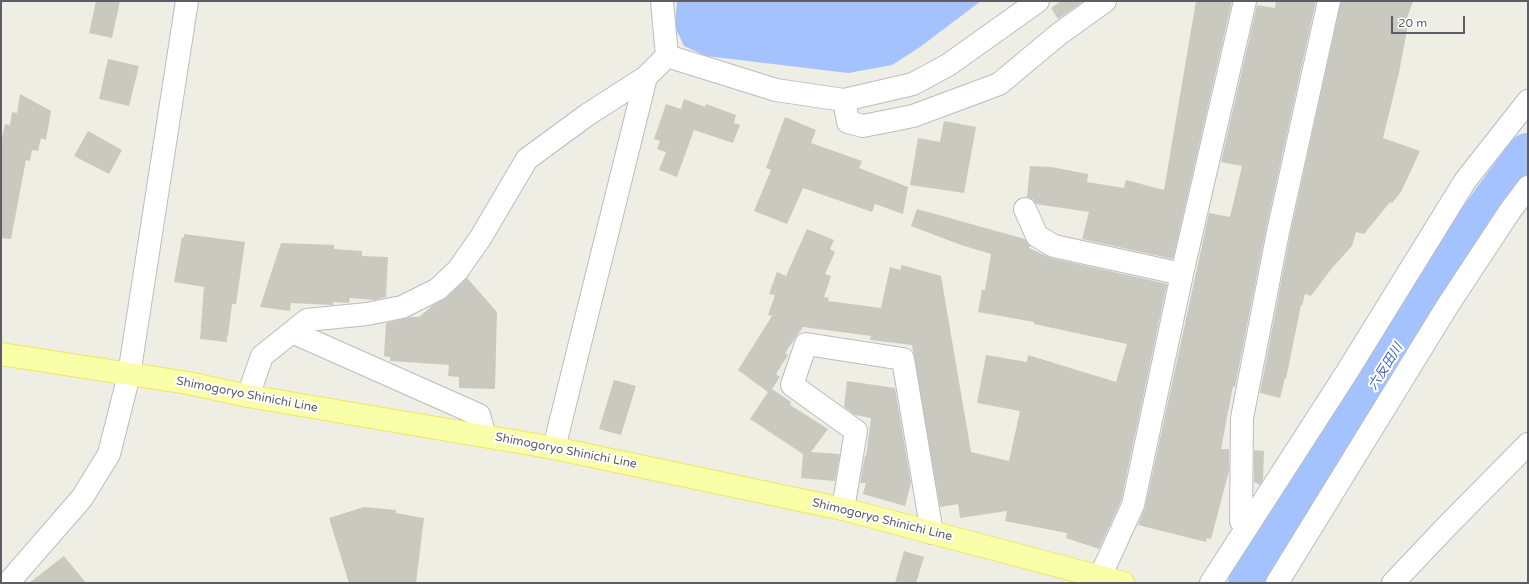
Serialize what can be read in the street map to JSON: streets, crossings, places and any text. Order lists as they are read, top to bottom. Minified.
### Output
{"streets":{"main road":["Shimogoryo Shinichi Line"]},"water":["六反田川"],"scale_bar":"20 m"}
